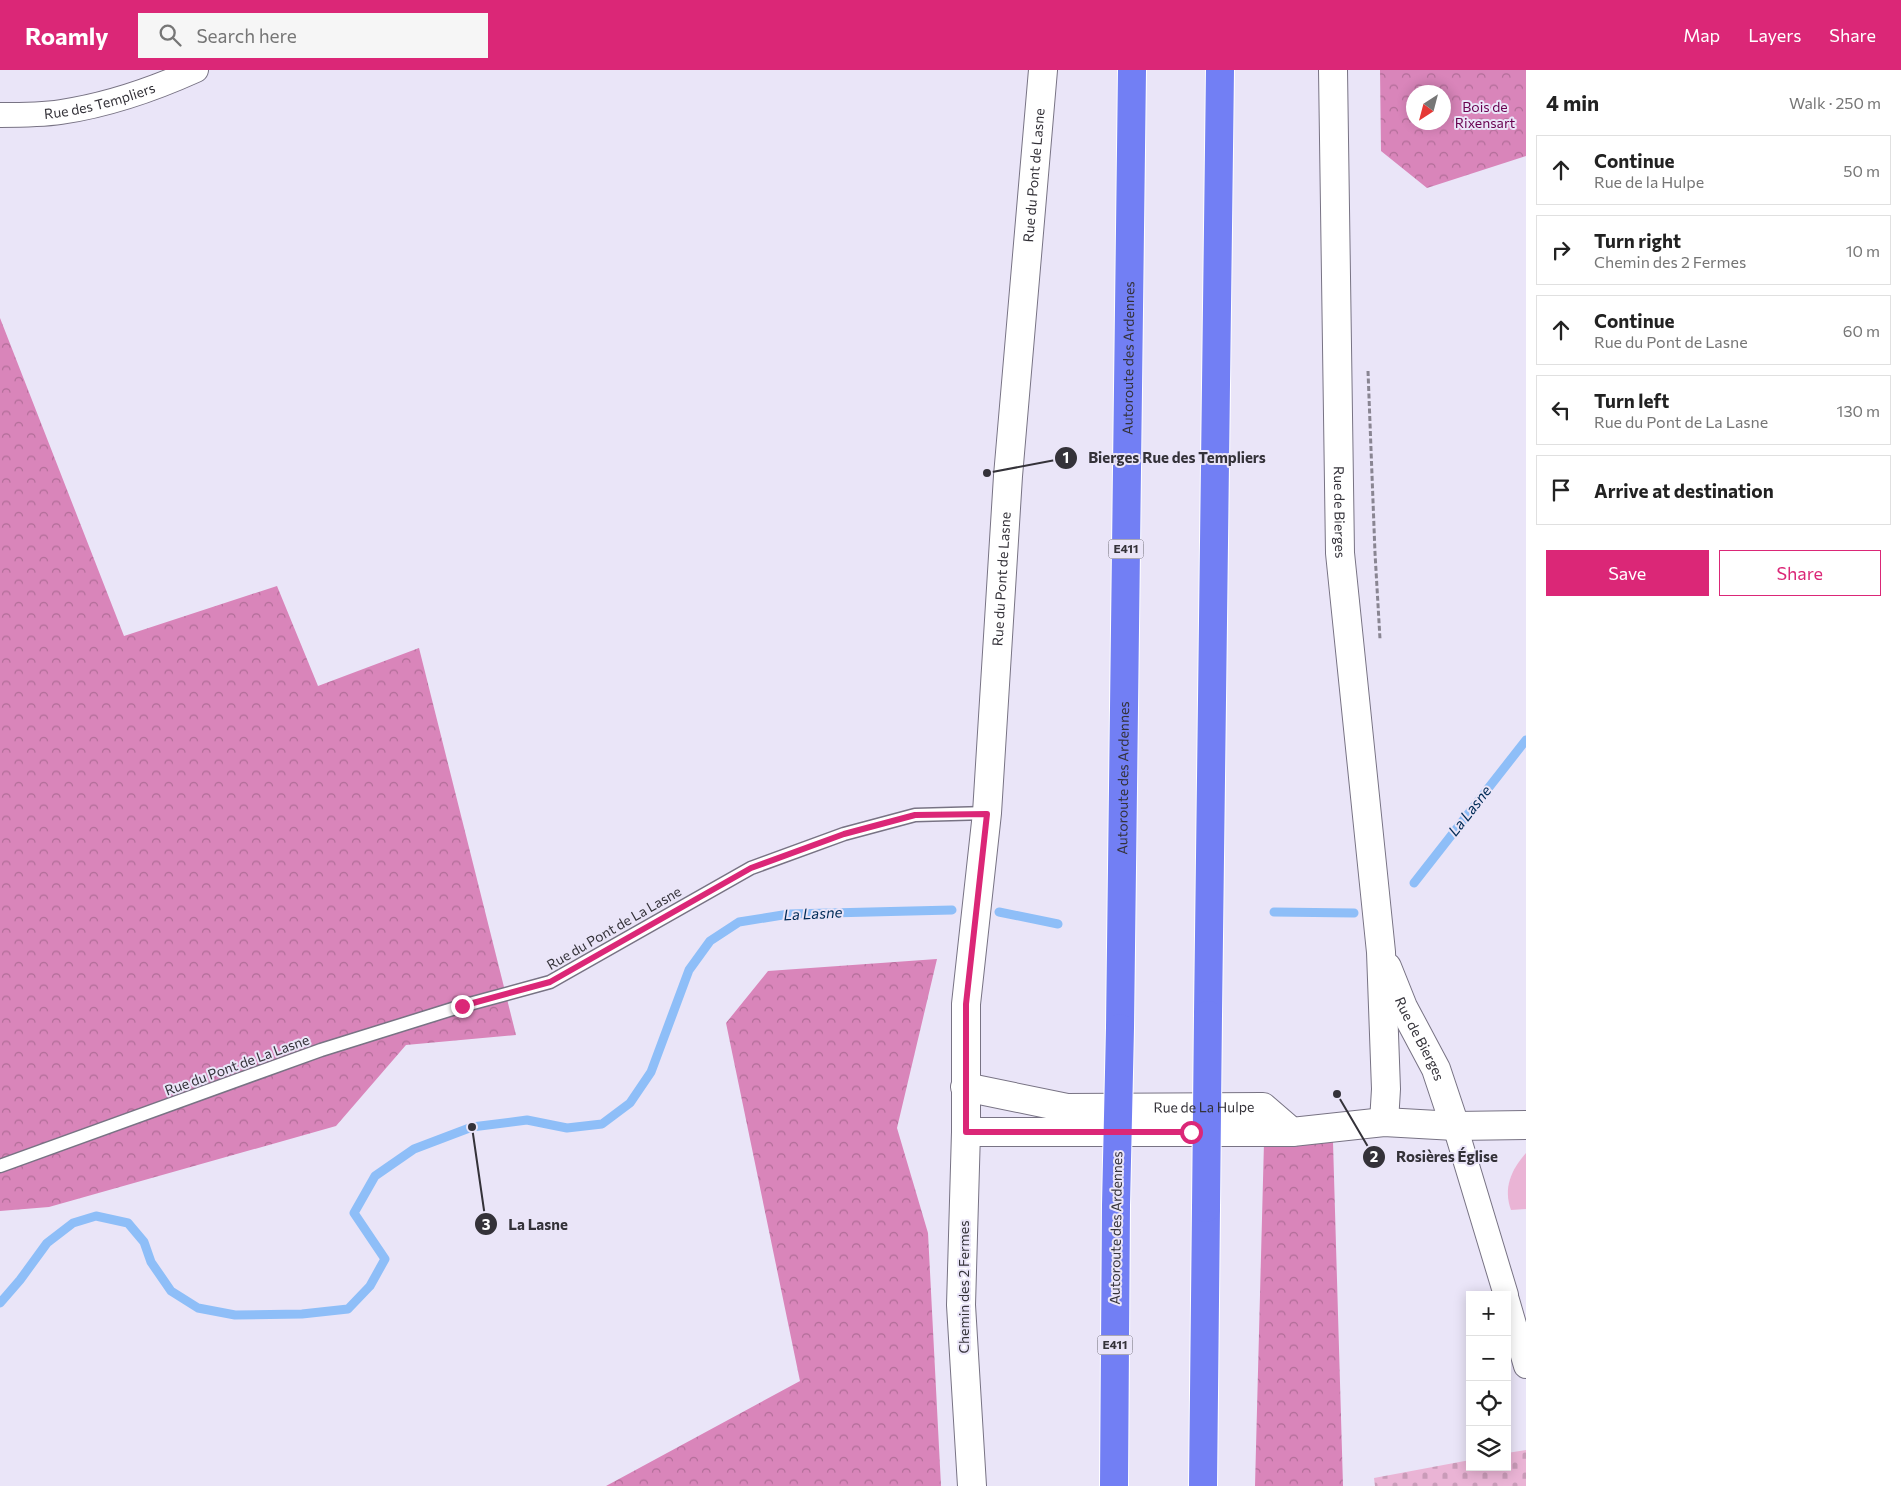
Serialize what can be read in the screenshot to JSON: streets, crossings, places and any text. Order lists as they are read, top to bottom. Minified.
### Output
{"streets":{"highway":["Autoroute des Ardennes","E411"],"street":["Rue des Templiers","Rue du Pont de Lasne","Rue de Bierges","Rue de La Hulpe","Chemin des 2 Fermes"],"lane":["Rue du Pont de La Lasne"]},"crossings":[["Rue du Pont de Lasne","Rue du Pont de La Lasne"],["Rue du Pont de Lasne","Rue de La Hulpe"],["Rue du Pont de Lasne","Chemin des 2 Fermes"],["Rue de La Hulpe","Chemin des 2 Fermes"]],"water":["La Lasne"],"parks":["Bois de Rixensart"],"places":["Bierges Rue des Templiers","Rosières Église","La Lasne"],"north":"bottom left","page":{"header":"Roamly","search":"Search here","nav":["Map","Layers","Share"],"heading":["4 min","Walk · 250 m"],"list":[["Continue","Rue de la Hulpe","50 m"],["Turn right","Chemin des 2 Fermes","10 m"],["Continue","Rue du Pont de Lasne","60 m"],["Turn left","Rue du Pont de La Lasne","130 m"],"Arrive at destination"],"buttons":["Save","Share"],"map_buttons":["+","−"]}}
